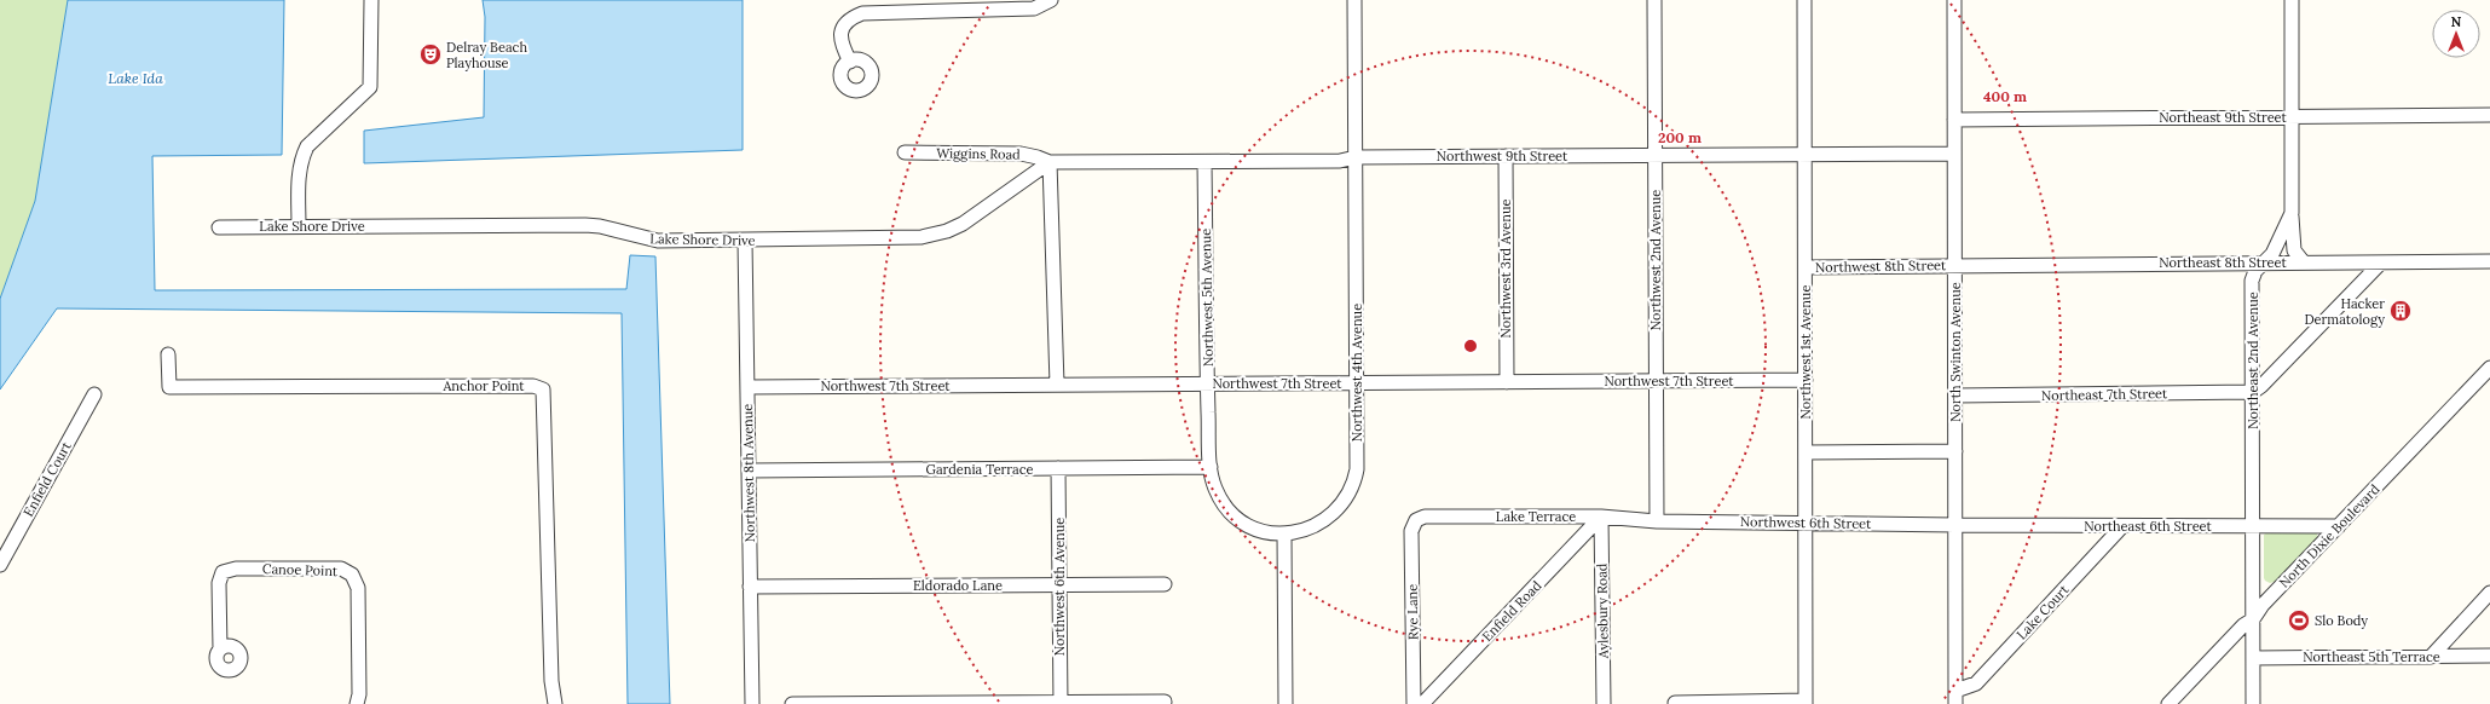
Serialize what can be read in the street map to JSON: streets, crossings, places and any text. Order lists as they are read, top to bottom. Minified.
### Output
{"streets":{"street":["Northeast 9th Street","Wiggins Road","Northwest 9th Street","Lake Shore Drive","Northwest 2nd Avenue","Northeast 8th Street","Northwest 8th Street","Northwest 3rd Avenue","Northwest 5th Avenue","Northwest 1st Avenue","North Swinton Avenue","Northeast 2nd Avenue","Northwest 4th Avenue","Northwest 7th Street","Anchor Point","Northeast 7th Street","Gardenia Terrace","Northwest 8th Avenue","Enfield Court","Lake Terrace","Northwest 6th Street","Northeast 6th Street","North Dixie Boulevard","Canoe Point","Eldorado Lane","Northwest 6th Avenue","Enfield Road","Aylesbury Road","Rye Lane","Lake Court","Northeast 5th Terrace"]},"crossings":[["Northeast 9th Street","North Swinton Avenue"],["Northeast 9th Street","Northeast 2nd Avenue"],["Wiggins Road","Northwest 9th Street"],["Wiggins Road","Lake Shore Drive"],["Northwest 9th Street","Lake Shore Drive"],["Northwest 9th Street","Northwest 2nd Avenue"],["Northwest 9th Street","Northwest 3rd Avenue"],["Northwest 9th Street","Northwest 5th Avenue"],["Northwest 9th Street","Northwest 1st Avenue"],["Northwest 9th Street","North Swinton Avenue"],["Northwest 9th Street","Northwest 4th Avenue"],["Lake Shore Drive","Northwest 8th Avenue"],["Northwest 2nd Avenue","Northwest 7th Street"],["Northwest 2nd Avenue","Lake Terrace"],["Northwest 2nd Avenue","Northwest 6th Street"],["Northeast 8th Street","Northwest 8th Street"],["Northeast 8th Street","North Swinton Avenue"],["Northeast 8th Street","Northeast 2nd Avenue"],["Northwest 8th Street","Northwest 1st Avenue"],["Northwest 8th Street","North Swinton Avenue"],["Northwest 3rd Avenue","Northwest 7th Street"],["Northwest 5th Avenue","Northwest 4th Avenue"],["Northwest 5th Avenue","Northwest 7th Street"],["Northwest 5th Avenue","Gardenia Terrace"],["Northwest 1st Avenue","Northwest 7th Street"],["Northwest 1st Avenue","Northwest 6th Street"],["North Swinton Avenue","Northeast 7th Street"],["North Swinton Avenue","Northwest 6th Street"],["North Swinton Avenue","Northeast 6th Street"],["North Swinton Avenue","Lake Court"],["Northeast 2nd Avenue","Northeast 7th Street"],["Northeast 2nd Avenue","Northeast 6th Street"],["Northeast 2nd Avenue","North Dixie Boulevard"],["Northeast 2nd Avenue","Northeast 5th Terrace"],["Northwest 4th Avenue","Northwest 7th Street"],["Northwest 4th Avenue","Gardenia Terrace"],["Northwest 7th Street","Gardenia Terrace"],["Northwest 7th Street","Northwest 8th Avenue"],["Gardenia Terrace","Northwest 8th Avenue"],["Gardenia Terrace","Northwest 6th Avenue"],["Northwest 8th Avenue","Eldorado Lane"],["Lake Terrace","Northwest 6th Street"],["Lake Terrace","Enfield Road"],["Lake Terrace","Aylesbury Road"],["Lake Terrace","Rye Lane"],["Northwest 6th Street","Northeast 6th Street"],["Northeast 6th Street","North Dixie Boulevard"],["Northeast 6th Street","Lake Court"],["Eldorado Lane","Northwest 6th Avenue"],["Enfield Road","Aylesbury Road"]],"water":["Lake Ida"],"places":{"theatre":["Delray Beach Playhouse"],"building":["Hacker Dermatology"],"sports":["Slo Body"]},"north":"top","rings":["400 m","200 m"]}
